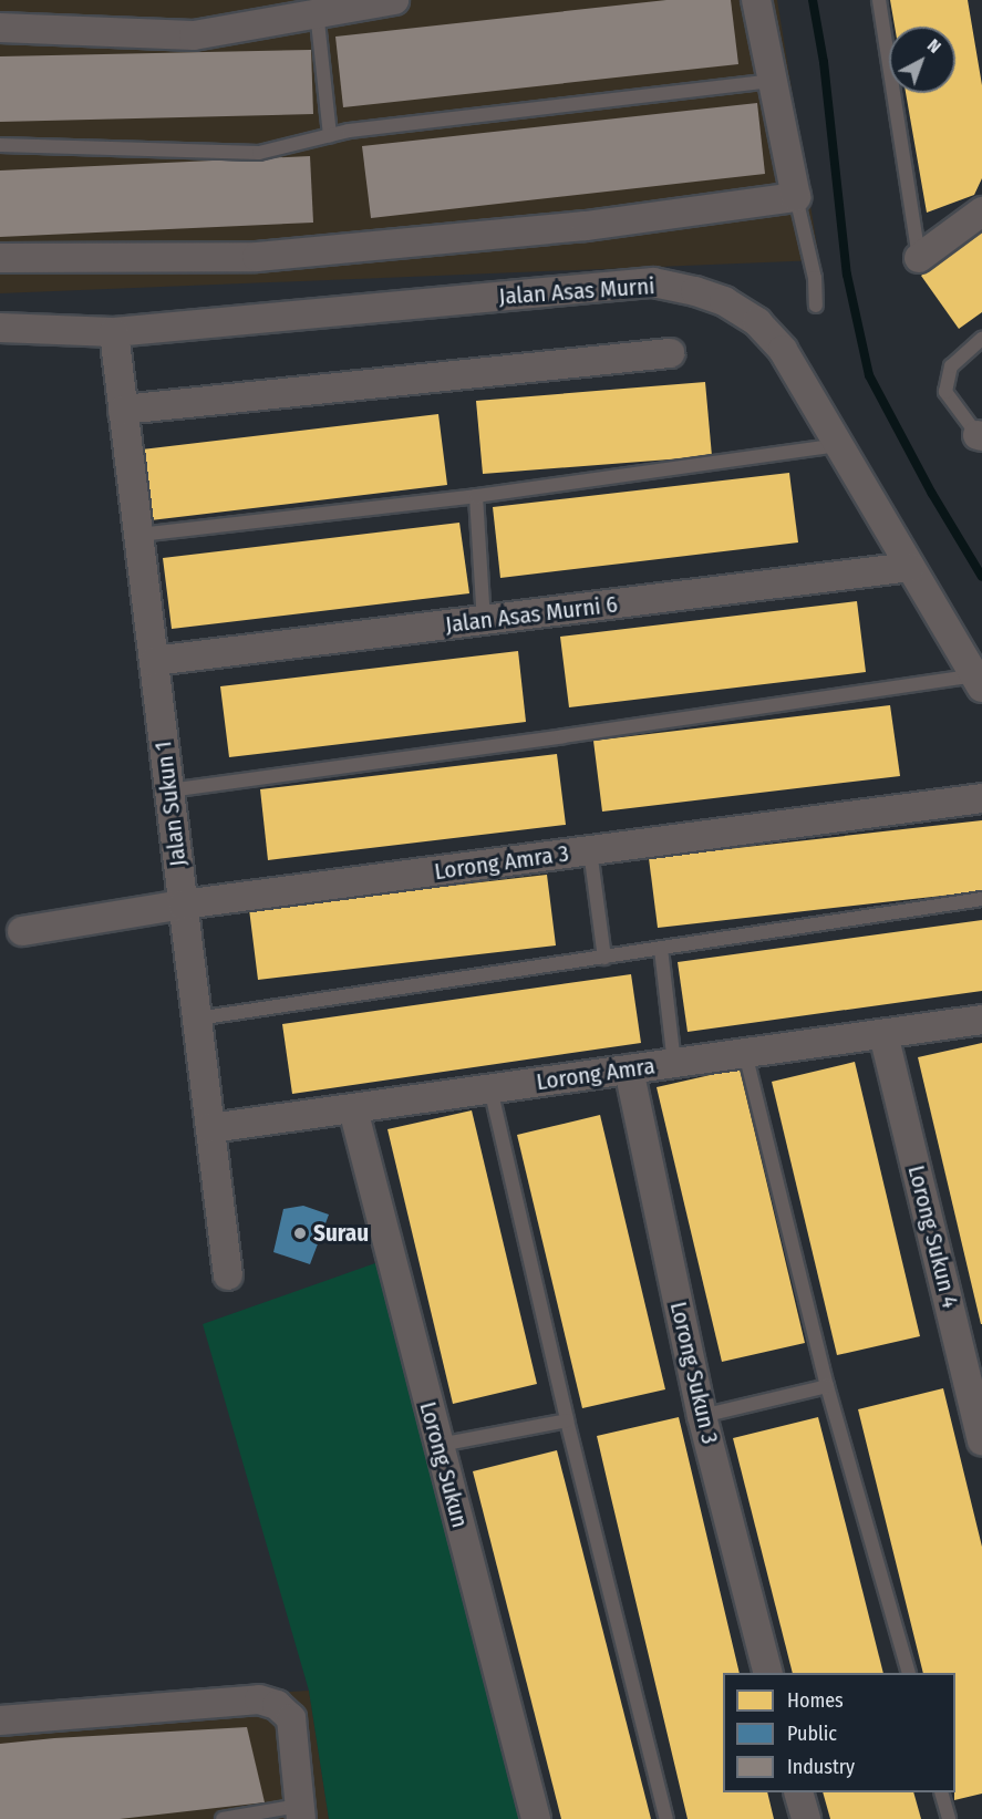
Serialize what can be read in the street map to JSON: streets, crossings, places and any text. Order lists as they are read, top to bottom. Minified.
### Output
{"streets":{"street":["Jalan Asas Murni","Jalan Asas Murni 6","Jalan Sukun 1","Lorong Amra 3","Lorong Amra","Lorong Sukun 4","Lorong Sukun 3","Lorong Sukun"]},"crossings":[["Jalan Asas Murni","Jalan Asas Murni 6"],["Jalan Asas Murni","Jalan Sukun 1"],["Jalan Asas Murni 6","Jalan Sukun 1"],["Jalan Sukun 1","Lorong Amra 3"],["Jalan Sukun 1","Lorong Amra"],["Lorong Amra","Lorong Sukun 4"],["Lorong Amra","Lorong Sukun 3"],["Lorong Amra","Lorong Sukun"]],"places":["Surau"],"legend":["Homes","Public","Industry"],"north":"top right"}
